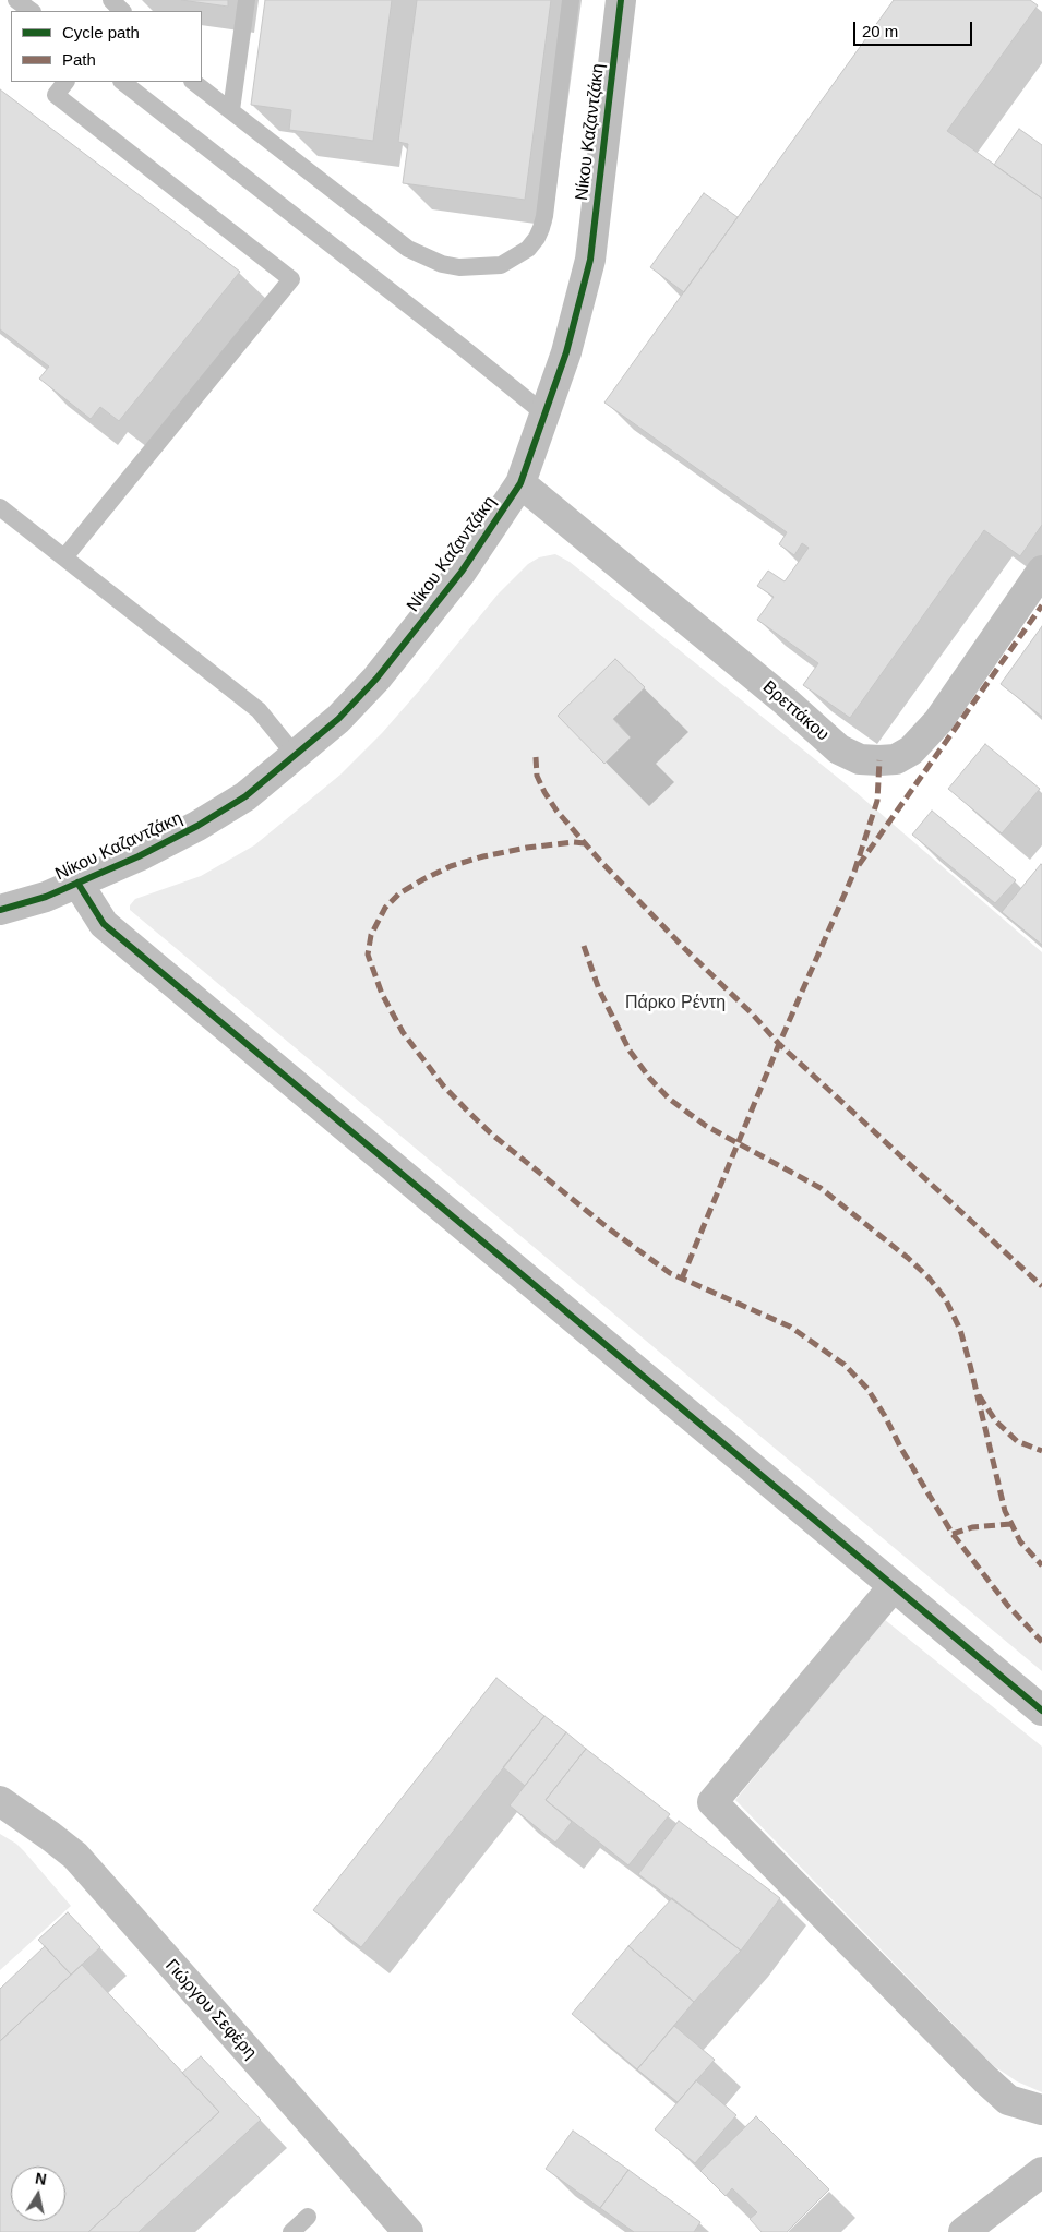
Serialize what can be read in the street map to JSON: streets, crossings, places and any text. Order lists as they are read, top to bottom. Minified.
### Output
{"streets":{"street":["Νίκου Καζαντζάκη","Βρεττάκου","Γιώργου Σεφέρη"]},"crossings":[["Νίκου Καζαντζάκη","Βρεττάκου"]],"parks":["Πάρκο Ρέντη"],"legend":["Cycle path","Path"],"scale_bar":"20 m","north":"top"}
